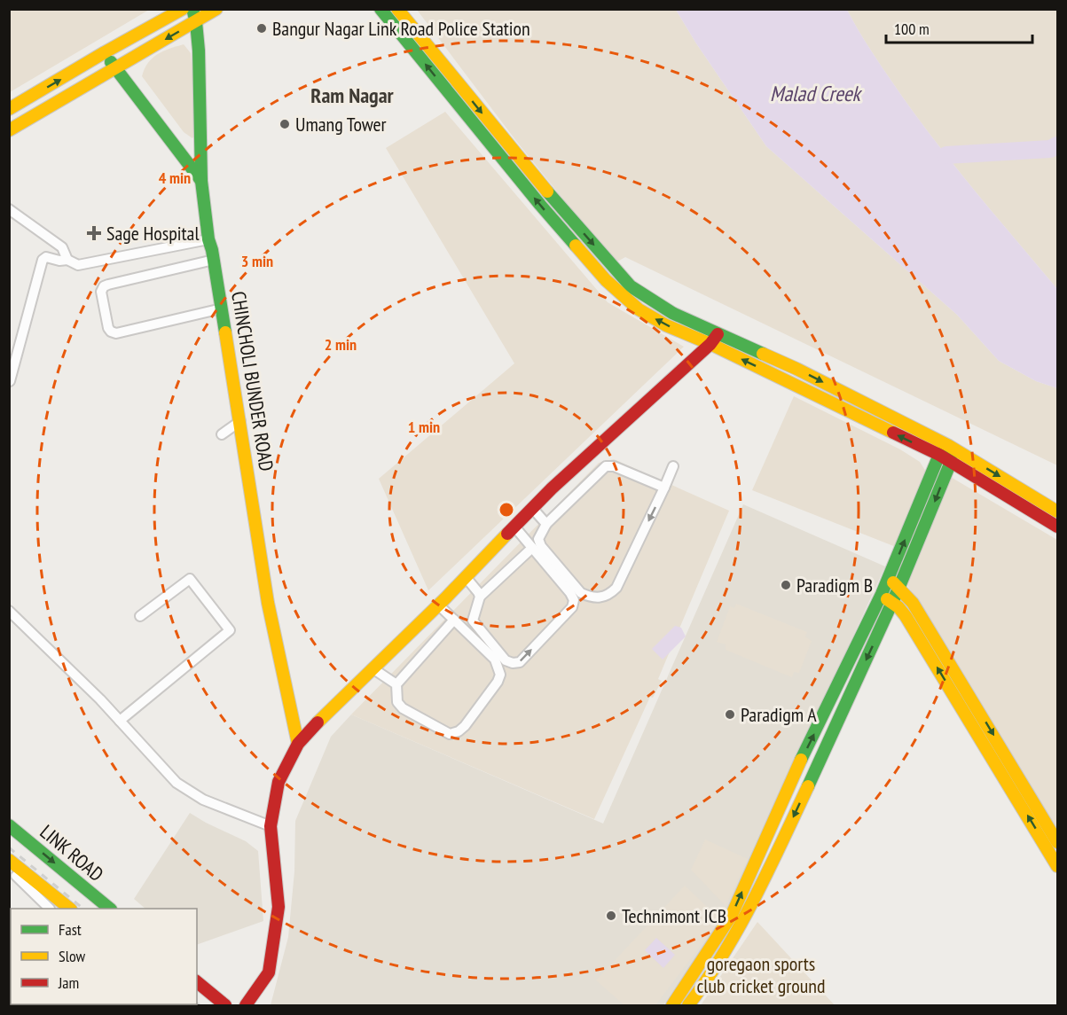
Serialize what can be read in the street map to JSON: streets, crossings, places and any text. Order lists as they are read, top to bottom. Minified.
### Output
{"streets":{"street":["CHINCHOLI BUNDER ROAD","LINK ROAD"]},"districts":["Ram Nagar"],"water":["Malad Creek"],"parks":["goregaon sports club cricket ground"],"places":{"other":["Bangur Nagar Link Road Police Station","Umang Tower","Paradigm B","Paradigm A","Technimont ICB"],"health":["Sage Hospital"]},"legend":["Fast","Slow","Jam"],"scale_bar":"100 m","rings":["4 min","3 min","2 min","1 min"]}
